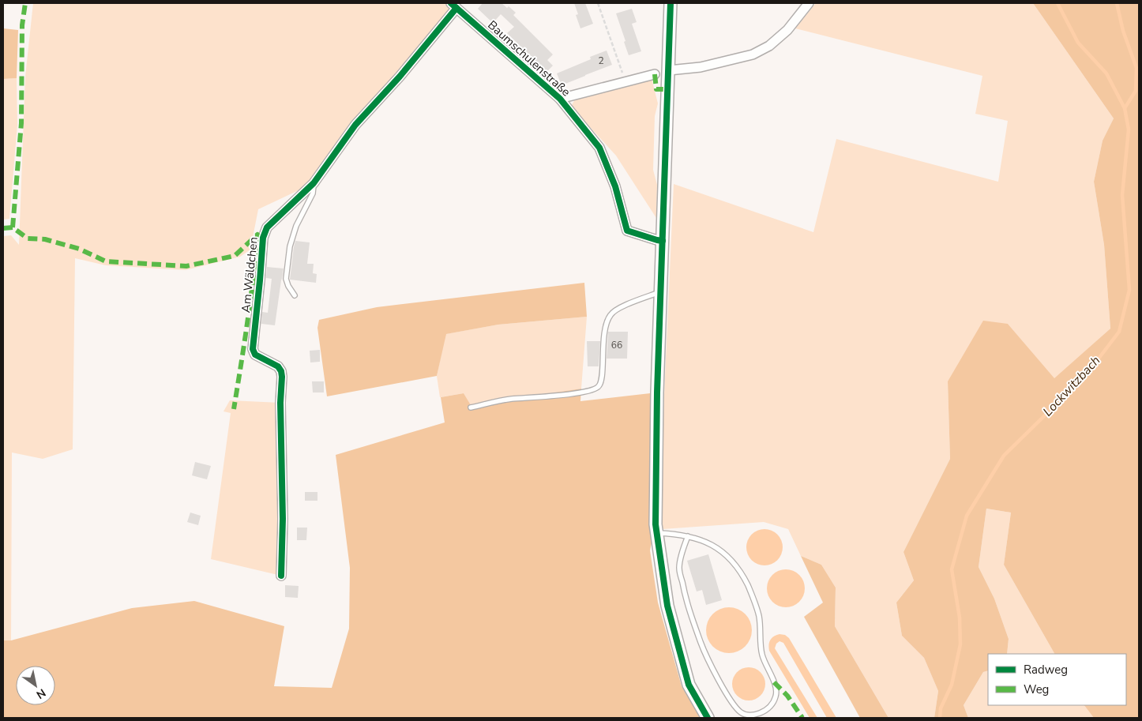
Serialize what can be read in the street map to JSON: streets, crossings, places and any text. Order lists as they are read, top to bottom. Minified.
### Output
{"streets":{"street":["Baumschulenstraße","Am Wäldchen"]},"crossings":[["Baumschulenstraße","Am Wäldchen"]],"water":["Lockwitzbach"],"house_numbers":["2","66"],"legend":["Radweg","Weg"],"north":"bottom right"}
